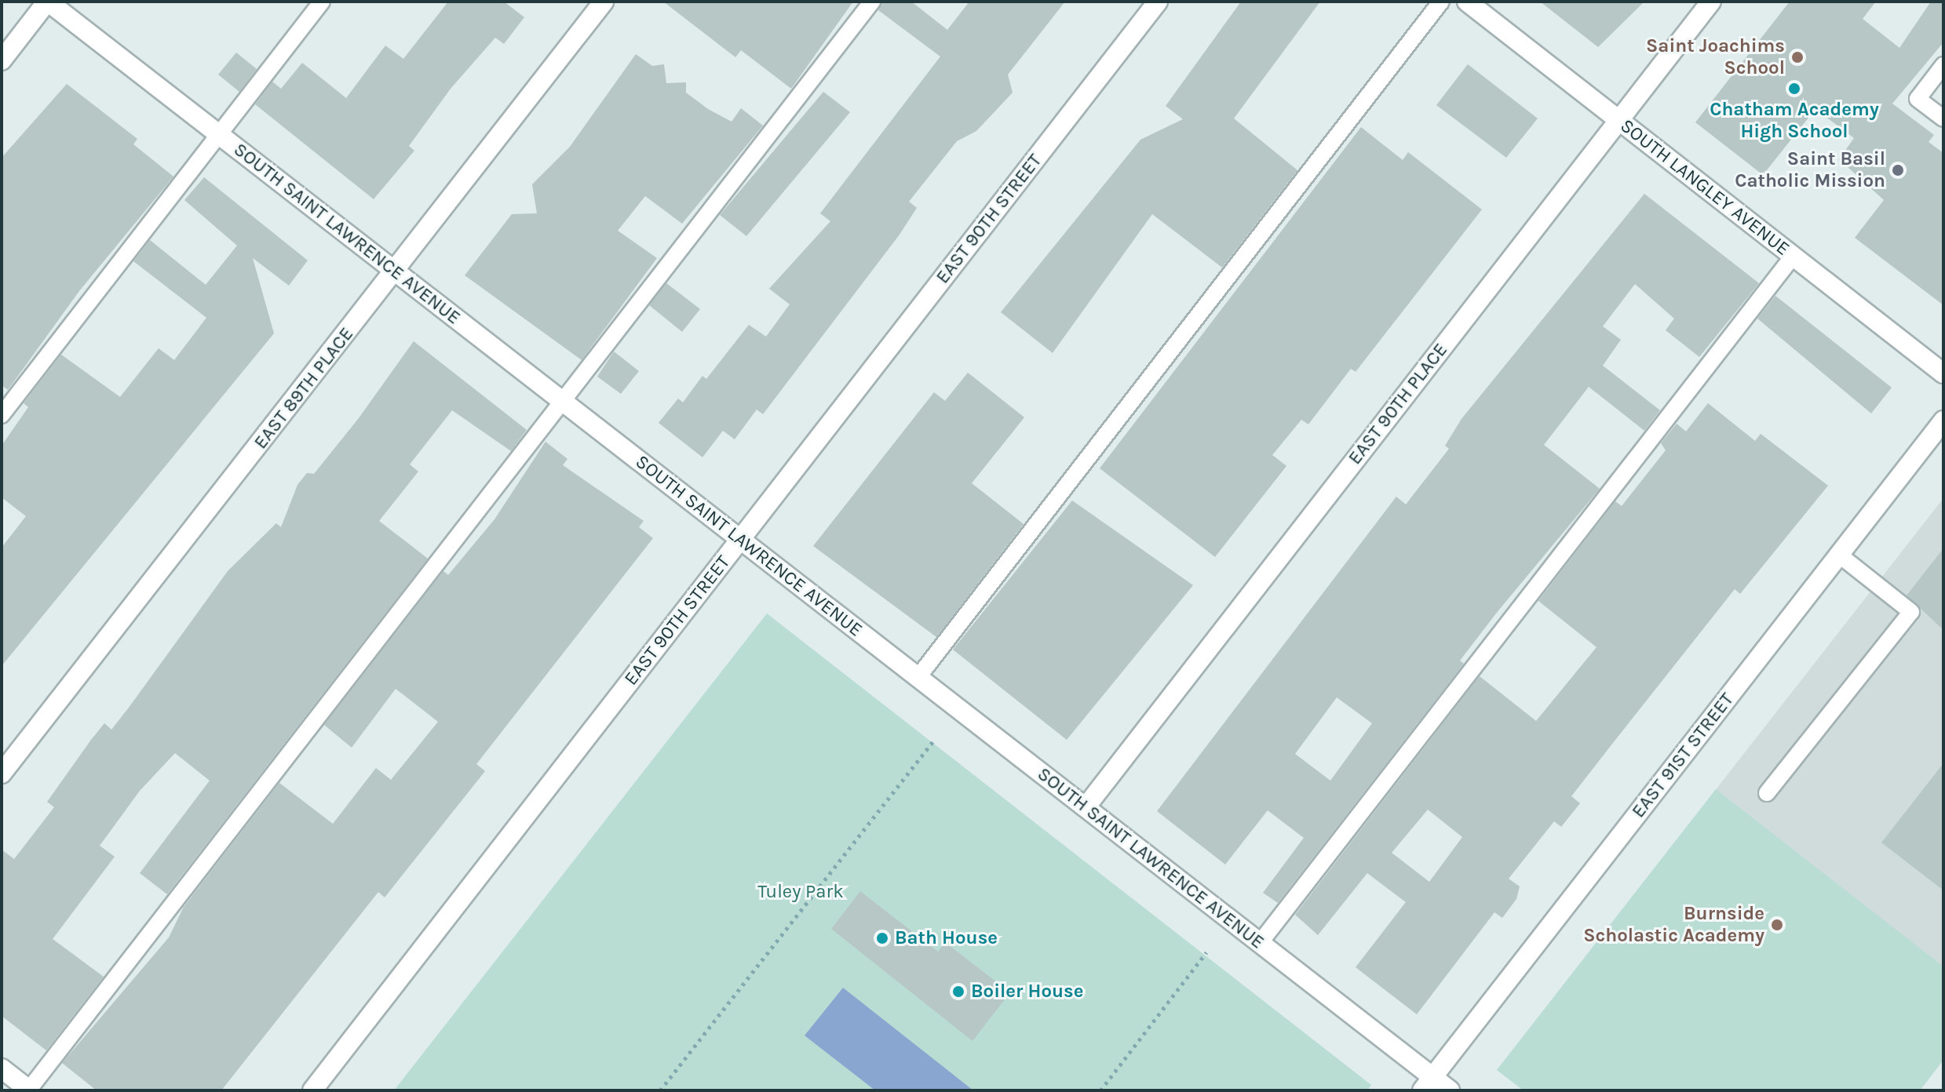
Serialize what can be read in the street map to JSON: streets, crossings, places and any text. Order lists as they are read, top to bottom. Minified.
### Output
{"streets":{"street":["SOUTH LANGLEY AVENUE","EAST 90TH STREET","SOUTH SAINT LAWRENCE AVENUE","EAST 89TH PLACE","EAST 90TH PLACE","EAST 91ST STREET"]},"crossings":[["SOUTH LANGLEY AVENUE","EAST 90TH PLACE"],["EAST 90TH STREET","SOUTH SAINT LAWRENCE AVENUE"],["SOUTH SAINT LAWRENCE AVENUE","EAST 89TH PLACE"],["SOUTH SAINT LAWRENCE AVENUE","EAST 90TH PLACE"],["SOUTH SAINT LAWRENCE AVENUE","EAST 91ST STREET"]],"parks":["Tuley Park"],"places":["Saint Joachims School","Chatham Academy High School","Saint Basil Catholic Mission","Burnside Scholastic Academy","Bath House","Boiler House"]}
